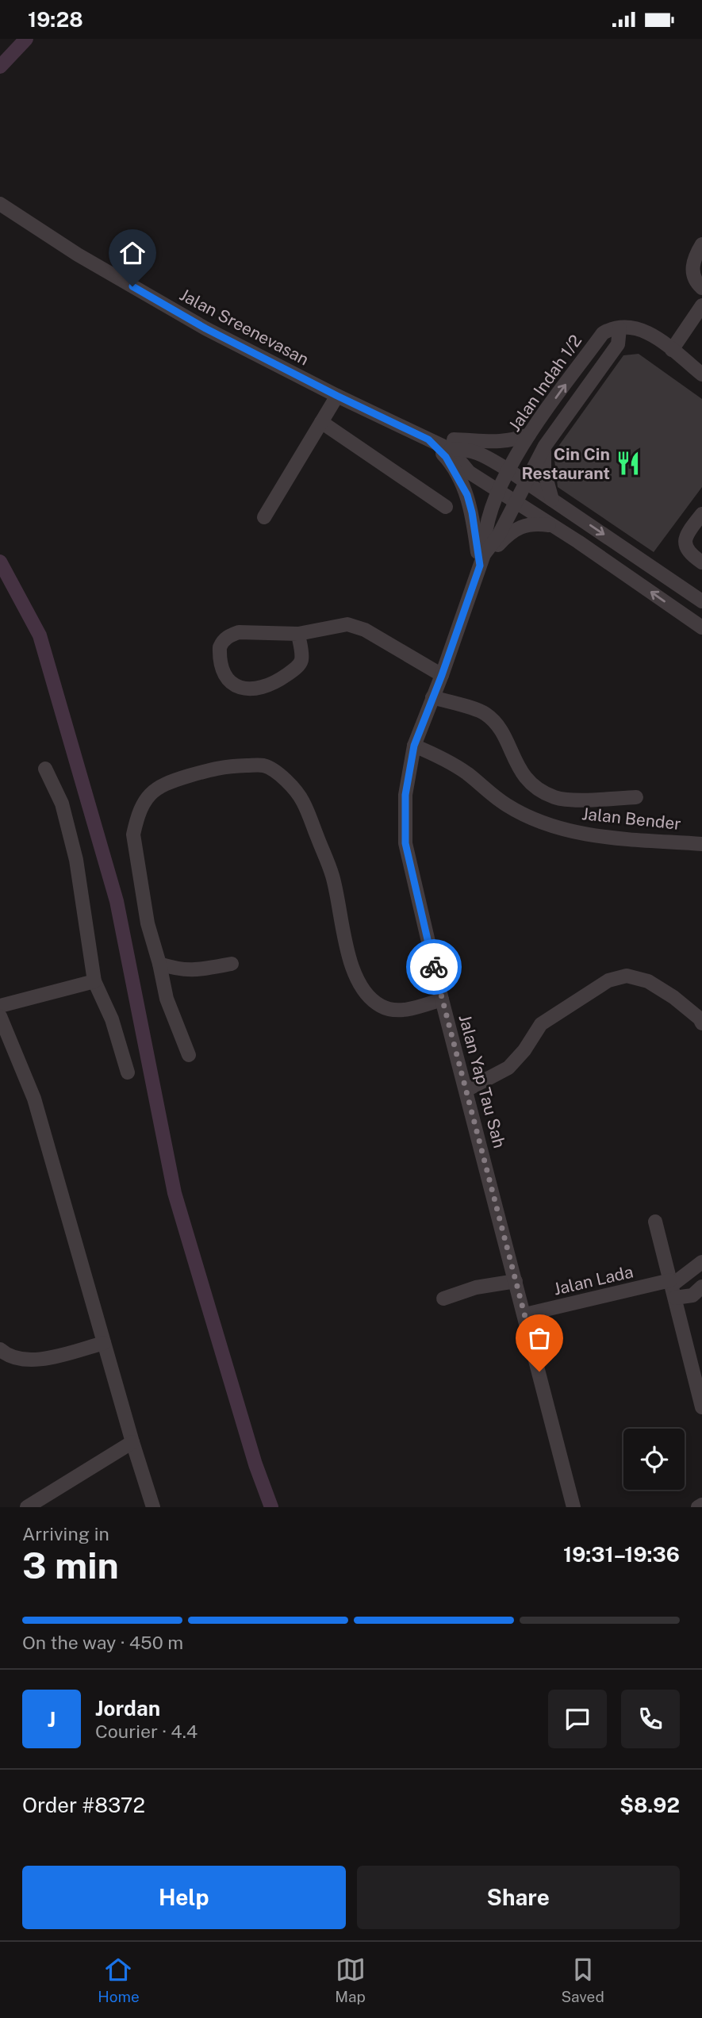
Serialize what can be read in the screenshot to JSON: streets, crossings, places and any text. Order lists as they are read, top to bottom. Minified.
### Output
{"streets":{"street":["Jalan Sreenevasan","Jalan Indah 1/2","Jalan Bender","Jalan Yap Tau Sah","Jalan Lada"]},"crossings":[["Jalan Indah 1/2","Jalan Yap Tau Sah"],["Jalan Bender","Jalan Yap Tau Sah"],["Jalan Yap Tau Sah","Jalan Lada"]],"places":{"restaurant":["Cin Cin Restaurant"]},"page":{"status":"19:28","heading":["3 min","Arriving in","19:31–19:36"],"panel":["Jordan","Courier · 4.4","Order #8372","$8.92"],"bar":"On the way · 450 m","round":"J","buttons":["Help","Share"],"tabs":["Home","Map","Saved"]}}
